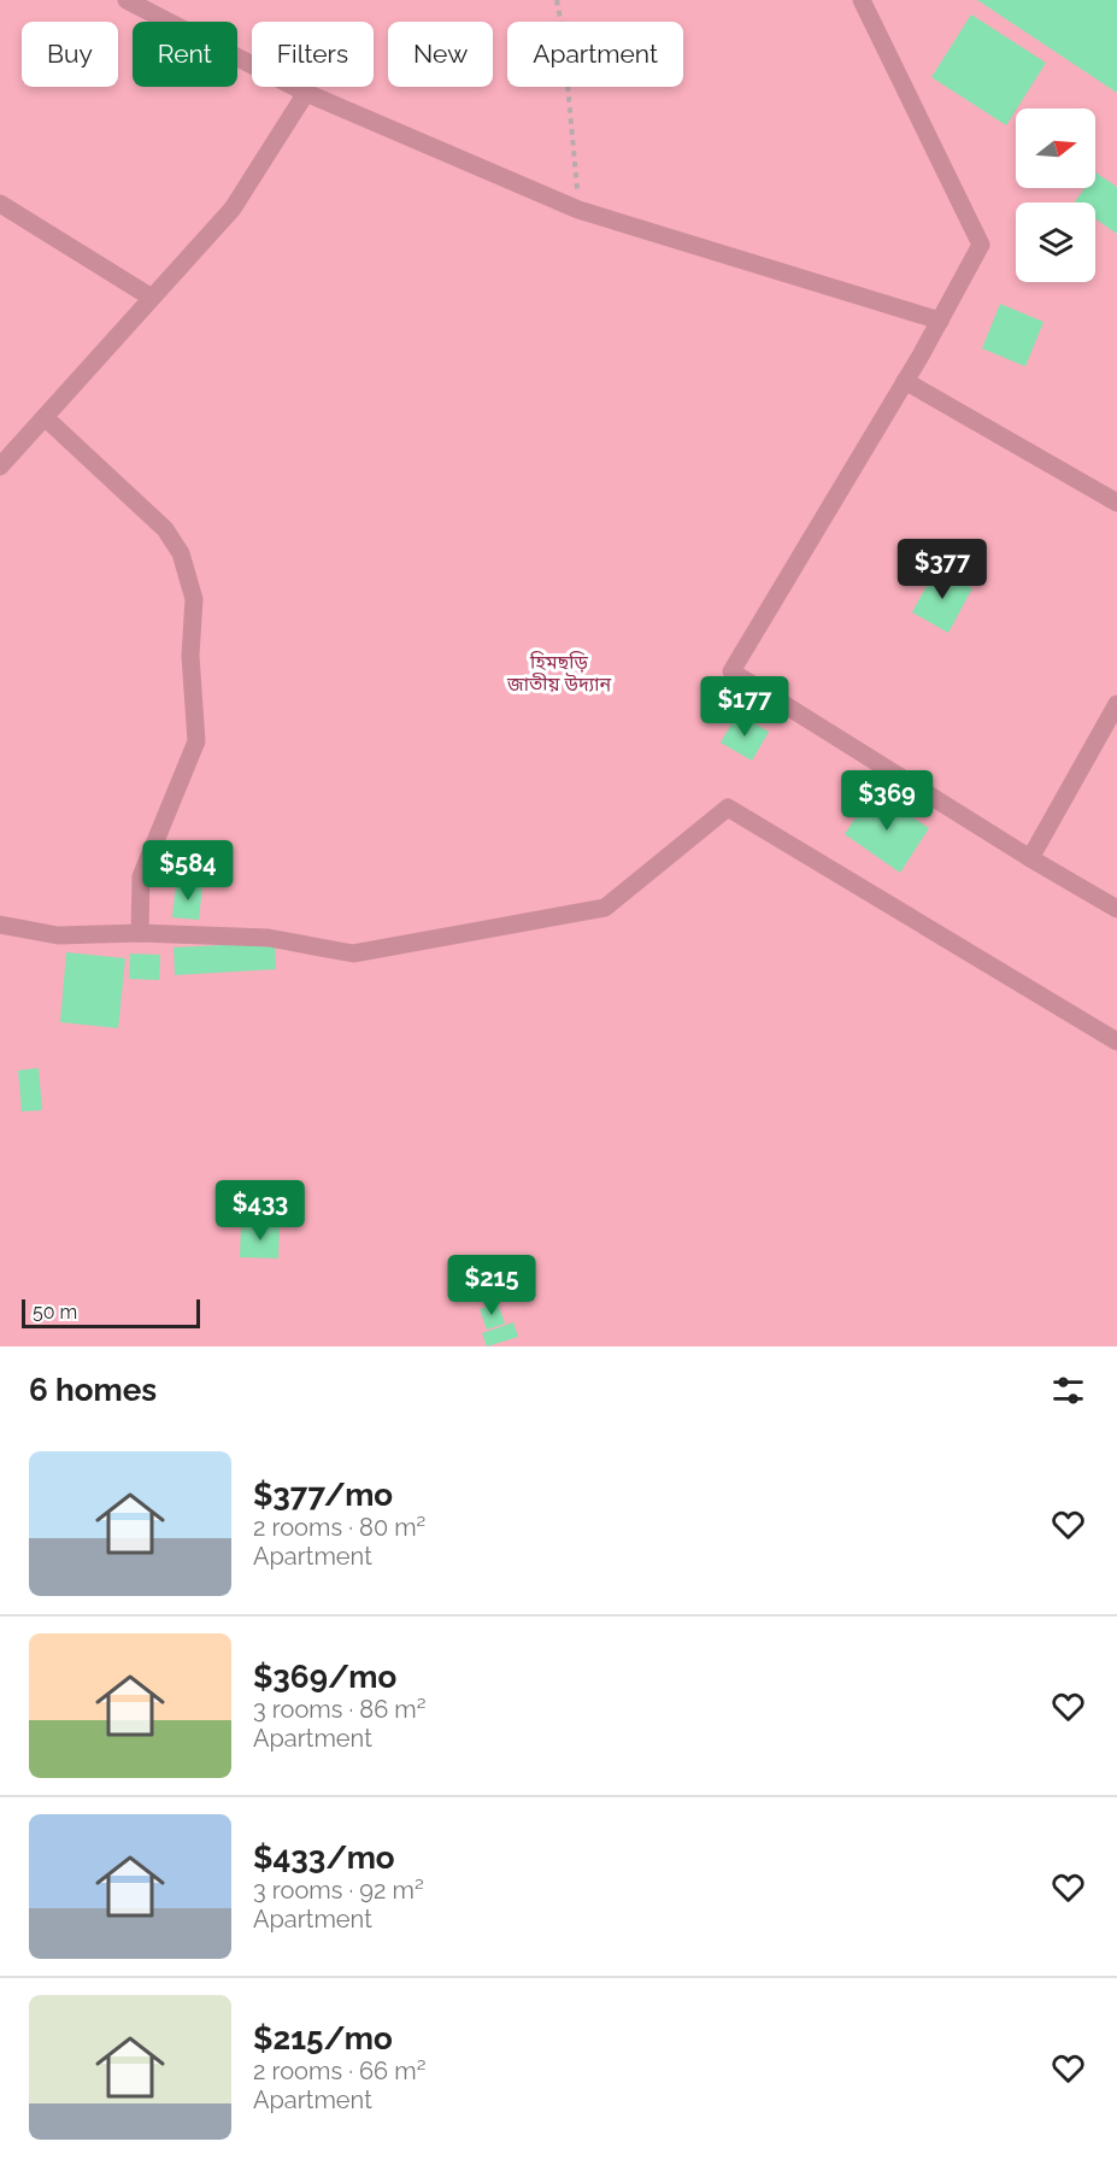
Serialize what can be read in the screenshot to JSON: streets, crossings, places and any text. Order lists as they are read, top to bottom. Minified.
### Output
{"parks":["হিমছড়ি জাতীয় উদ্যান"],"scale_bar":"50 m","north":"right","page":{"chip":["Buy","Rent","Filters","New","Apartment"],"price":["$377","$177","$369","$584","$433","$215"],"scale":"50 m","heading":"6 homes","list":[{"name":"$377/mo","note":"2 rooms · 80 m² · Apartment"},{"name":"$369/mo","note":"3 rooms · 86 m² · Apartment"},{"name":"$433/mo","note":"3 rooms · 92 m² · Apartment"},{"name":"$215/mo","note":"2 rooms · 66 m² · Apartment"}]}}
